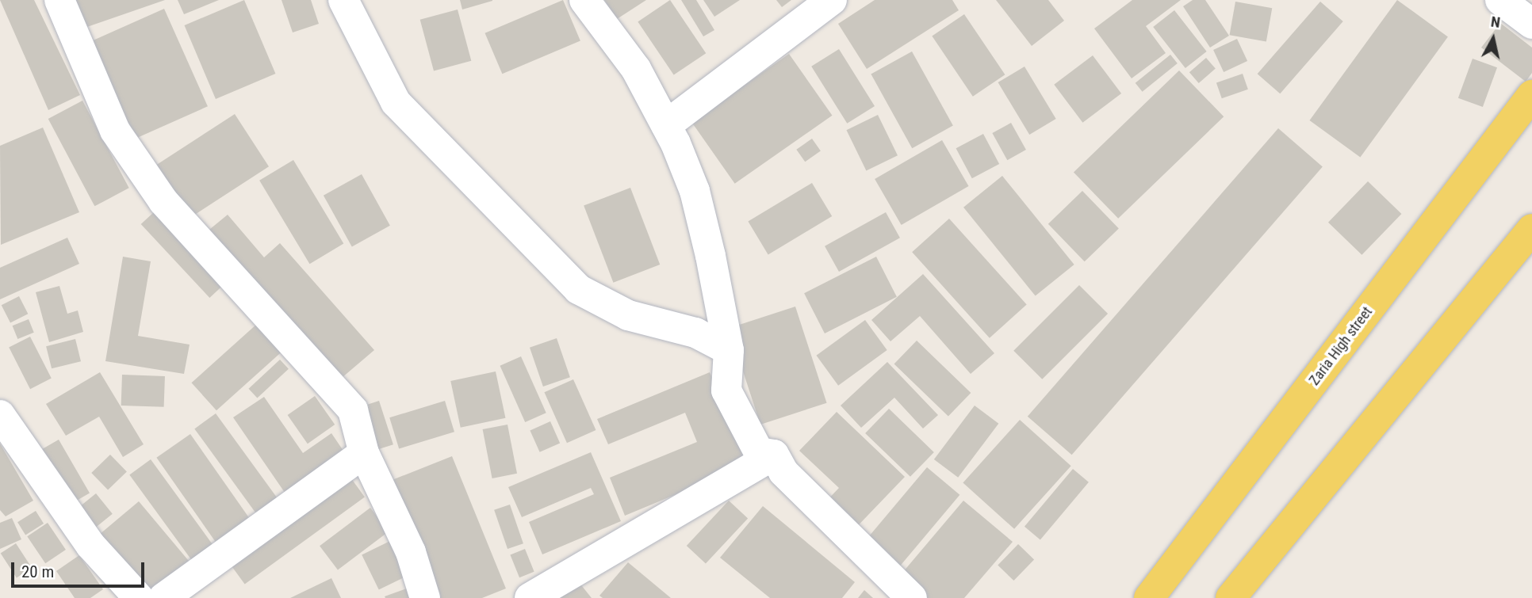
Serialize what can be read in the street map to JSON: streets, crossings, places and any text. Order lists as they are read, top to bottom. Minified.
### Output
{"streets":{"main road":["Zaria High street"]},"scale_bar":"20 m","north":"top"}
